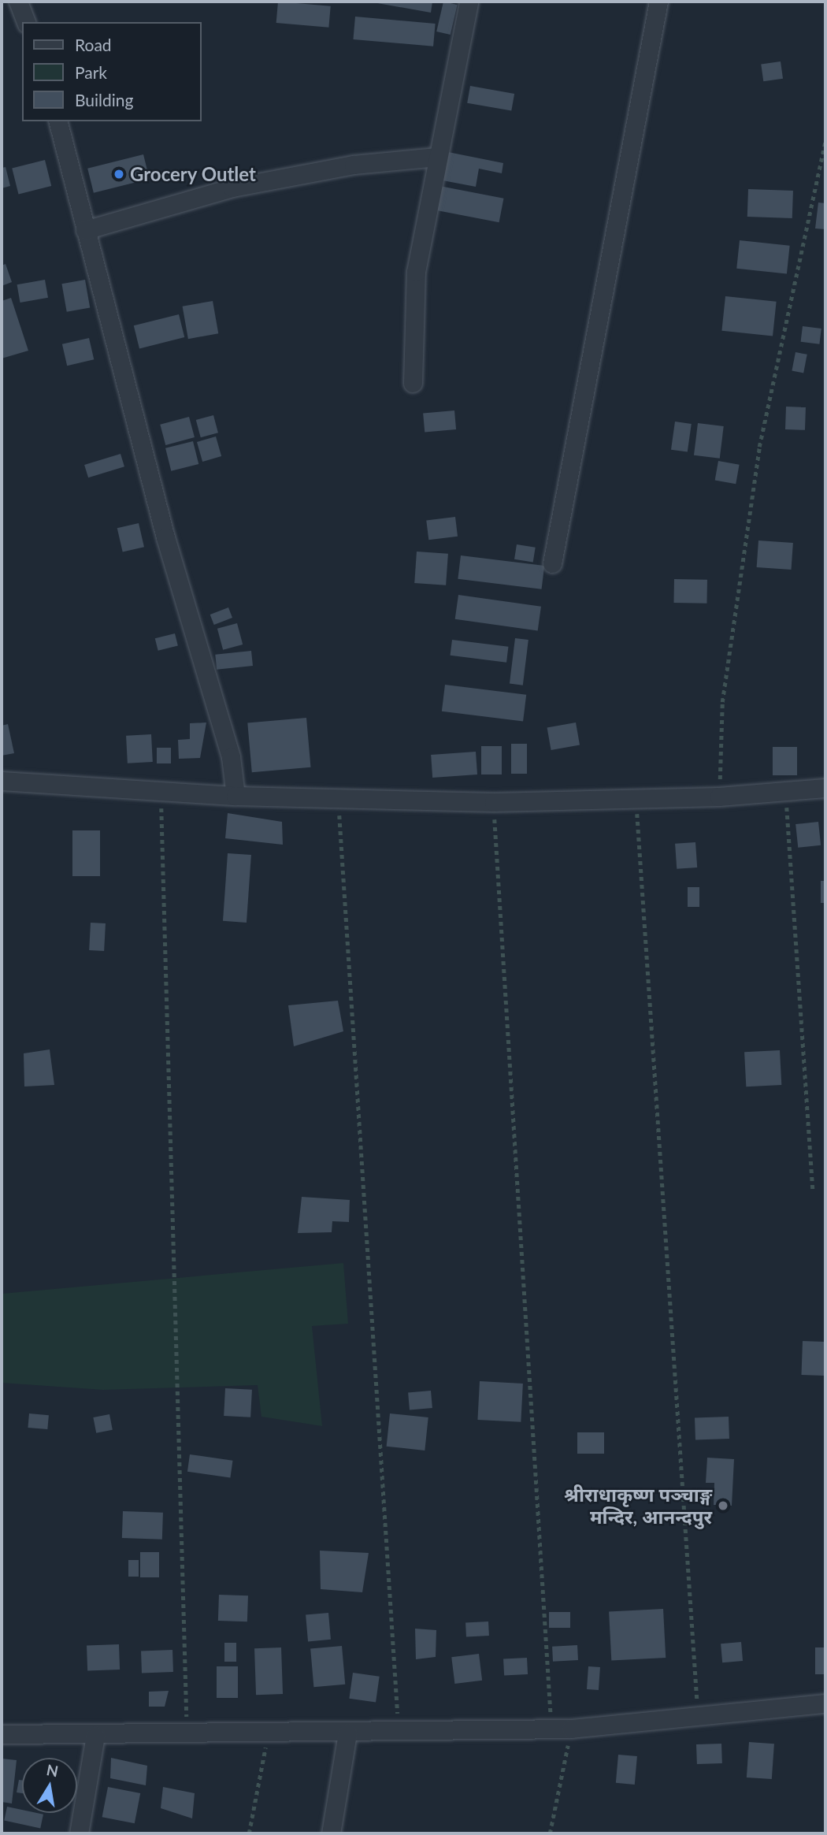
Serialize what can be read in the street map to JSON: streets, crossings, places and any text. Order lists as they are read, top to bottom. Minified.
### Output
{"places":["Grocery Outlet","श्रीराधाकृष्ण पञ्चाङ्ग मन्दिर, आनन्दपुर"],"legend":["Road","Park","Building"],"north":"top"}
